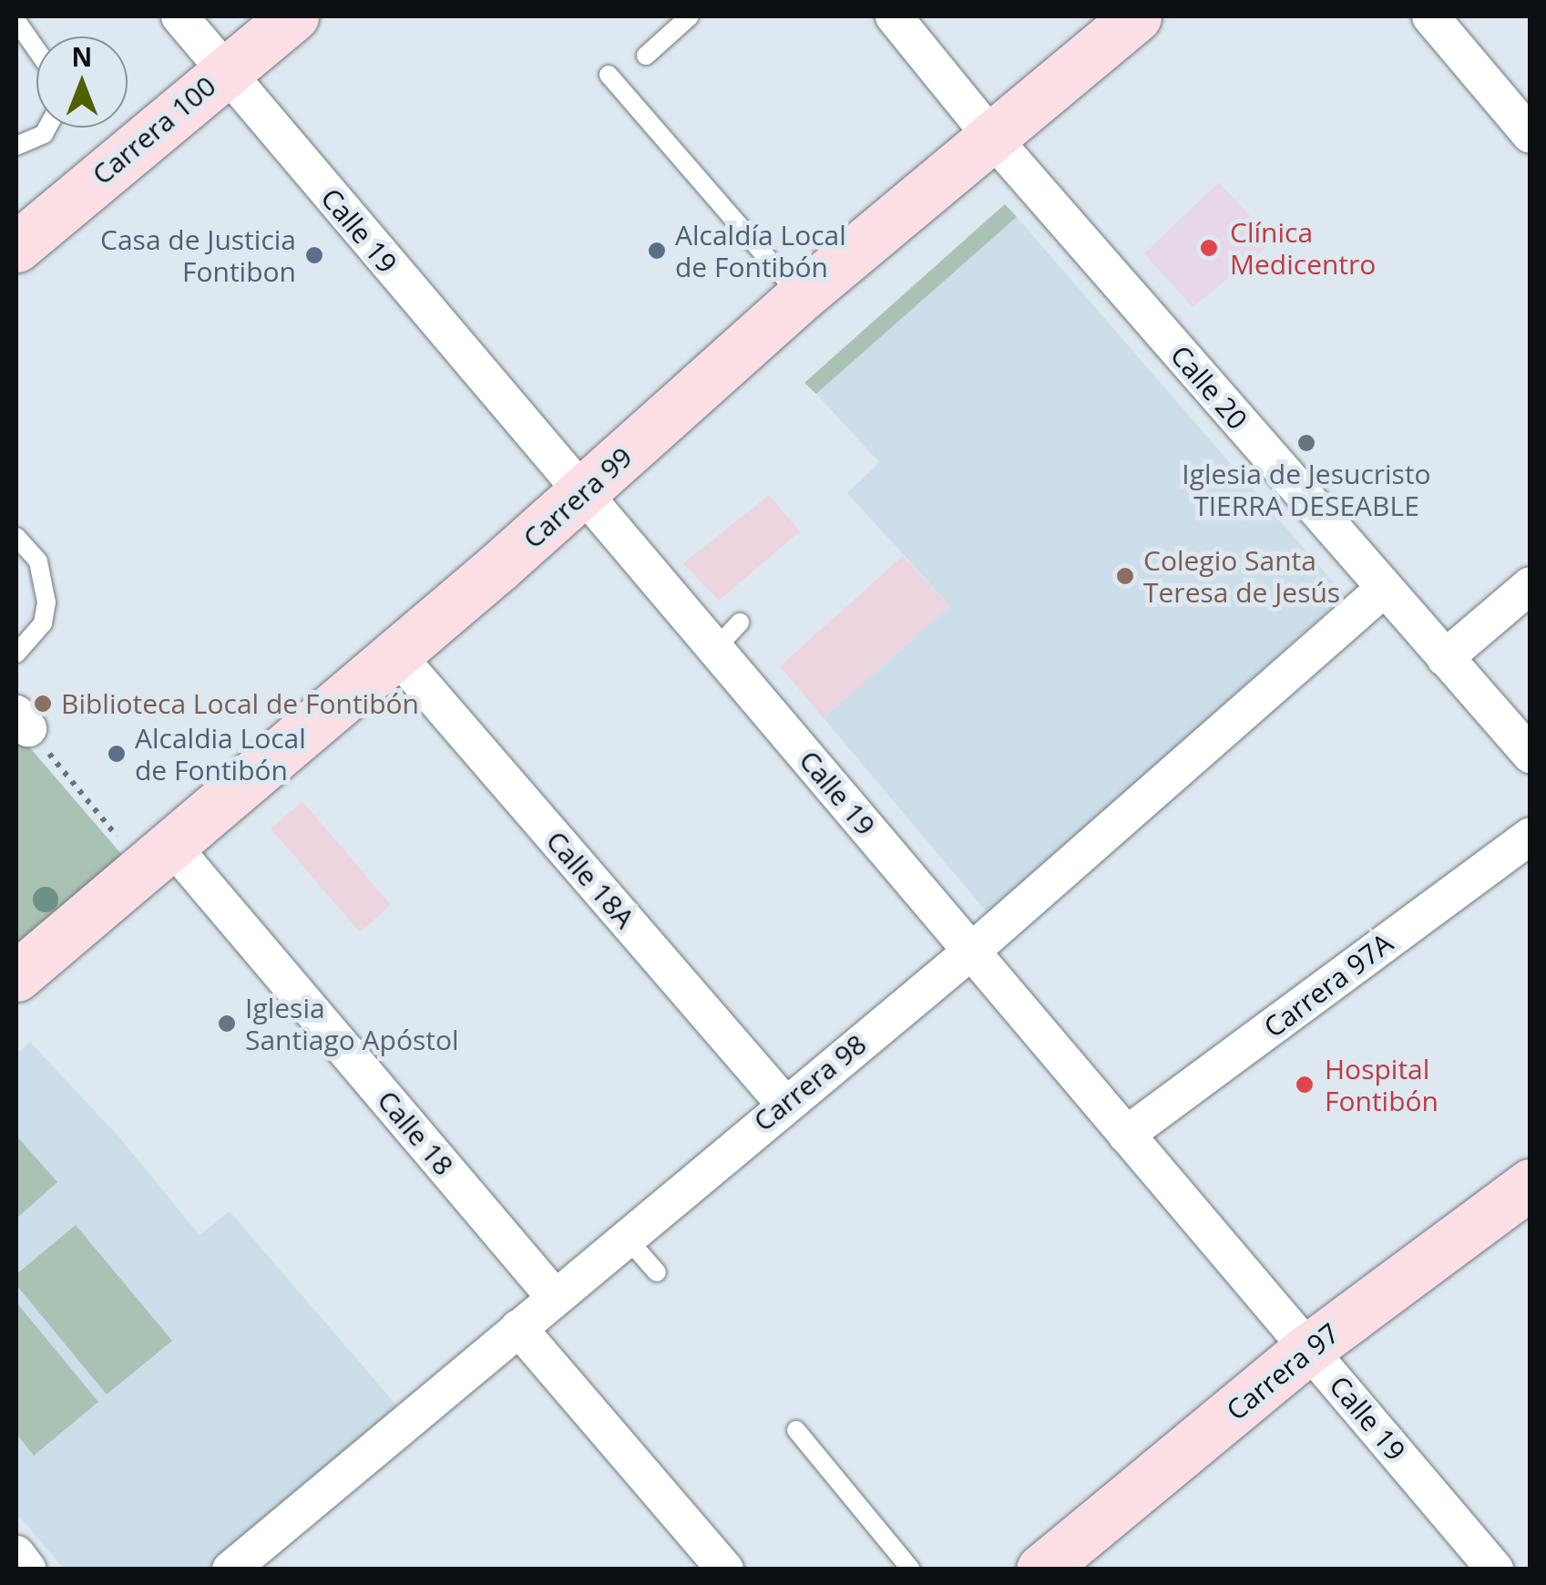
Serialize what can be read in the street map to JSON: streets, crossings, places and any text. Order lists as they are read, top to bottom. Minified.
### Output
{"streets":{"main road":["Carrera 100","Carrera 99","Carrera 97"],"street":["Calle 19","Calle 20","Calle 18A","Carrera 97A","Carrera 98","Calle 18"]},"crossings":[["Carrera 100","Calle 19"],["Calle 19","Carrera 99"],["Calle 19","Carrera 97A"],["Calle 19","Carrera 98"],["Calle 19","Carrera 97"],["Calle 20","Carrera 99"],["Calle 20","Carrera 98"],["Carrera 99","Calle 18A"],["Carrera 99","Calle 18"],["Calle 18A","Carrera 98"],["Carrera 98","Calle 18"]],"places":["Clínica Medicentro","Alcaldía Local de Fontibón","Casa de Justicia Fontibon","Iglesia de Jesucristo TIERRA DESEABLE","Colegio Santa Teresa de Jesús","Biblioteca Local de Fontibón","Alcaldia Local de Fontibón","Iglesia Santiago Apóstol","Hospital Fontibón"],"north":"top"}
